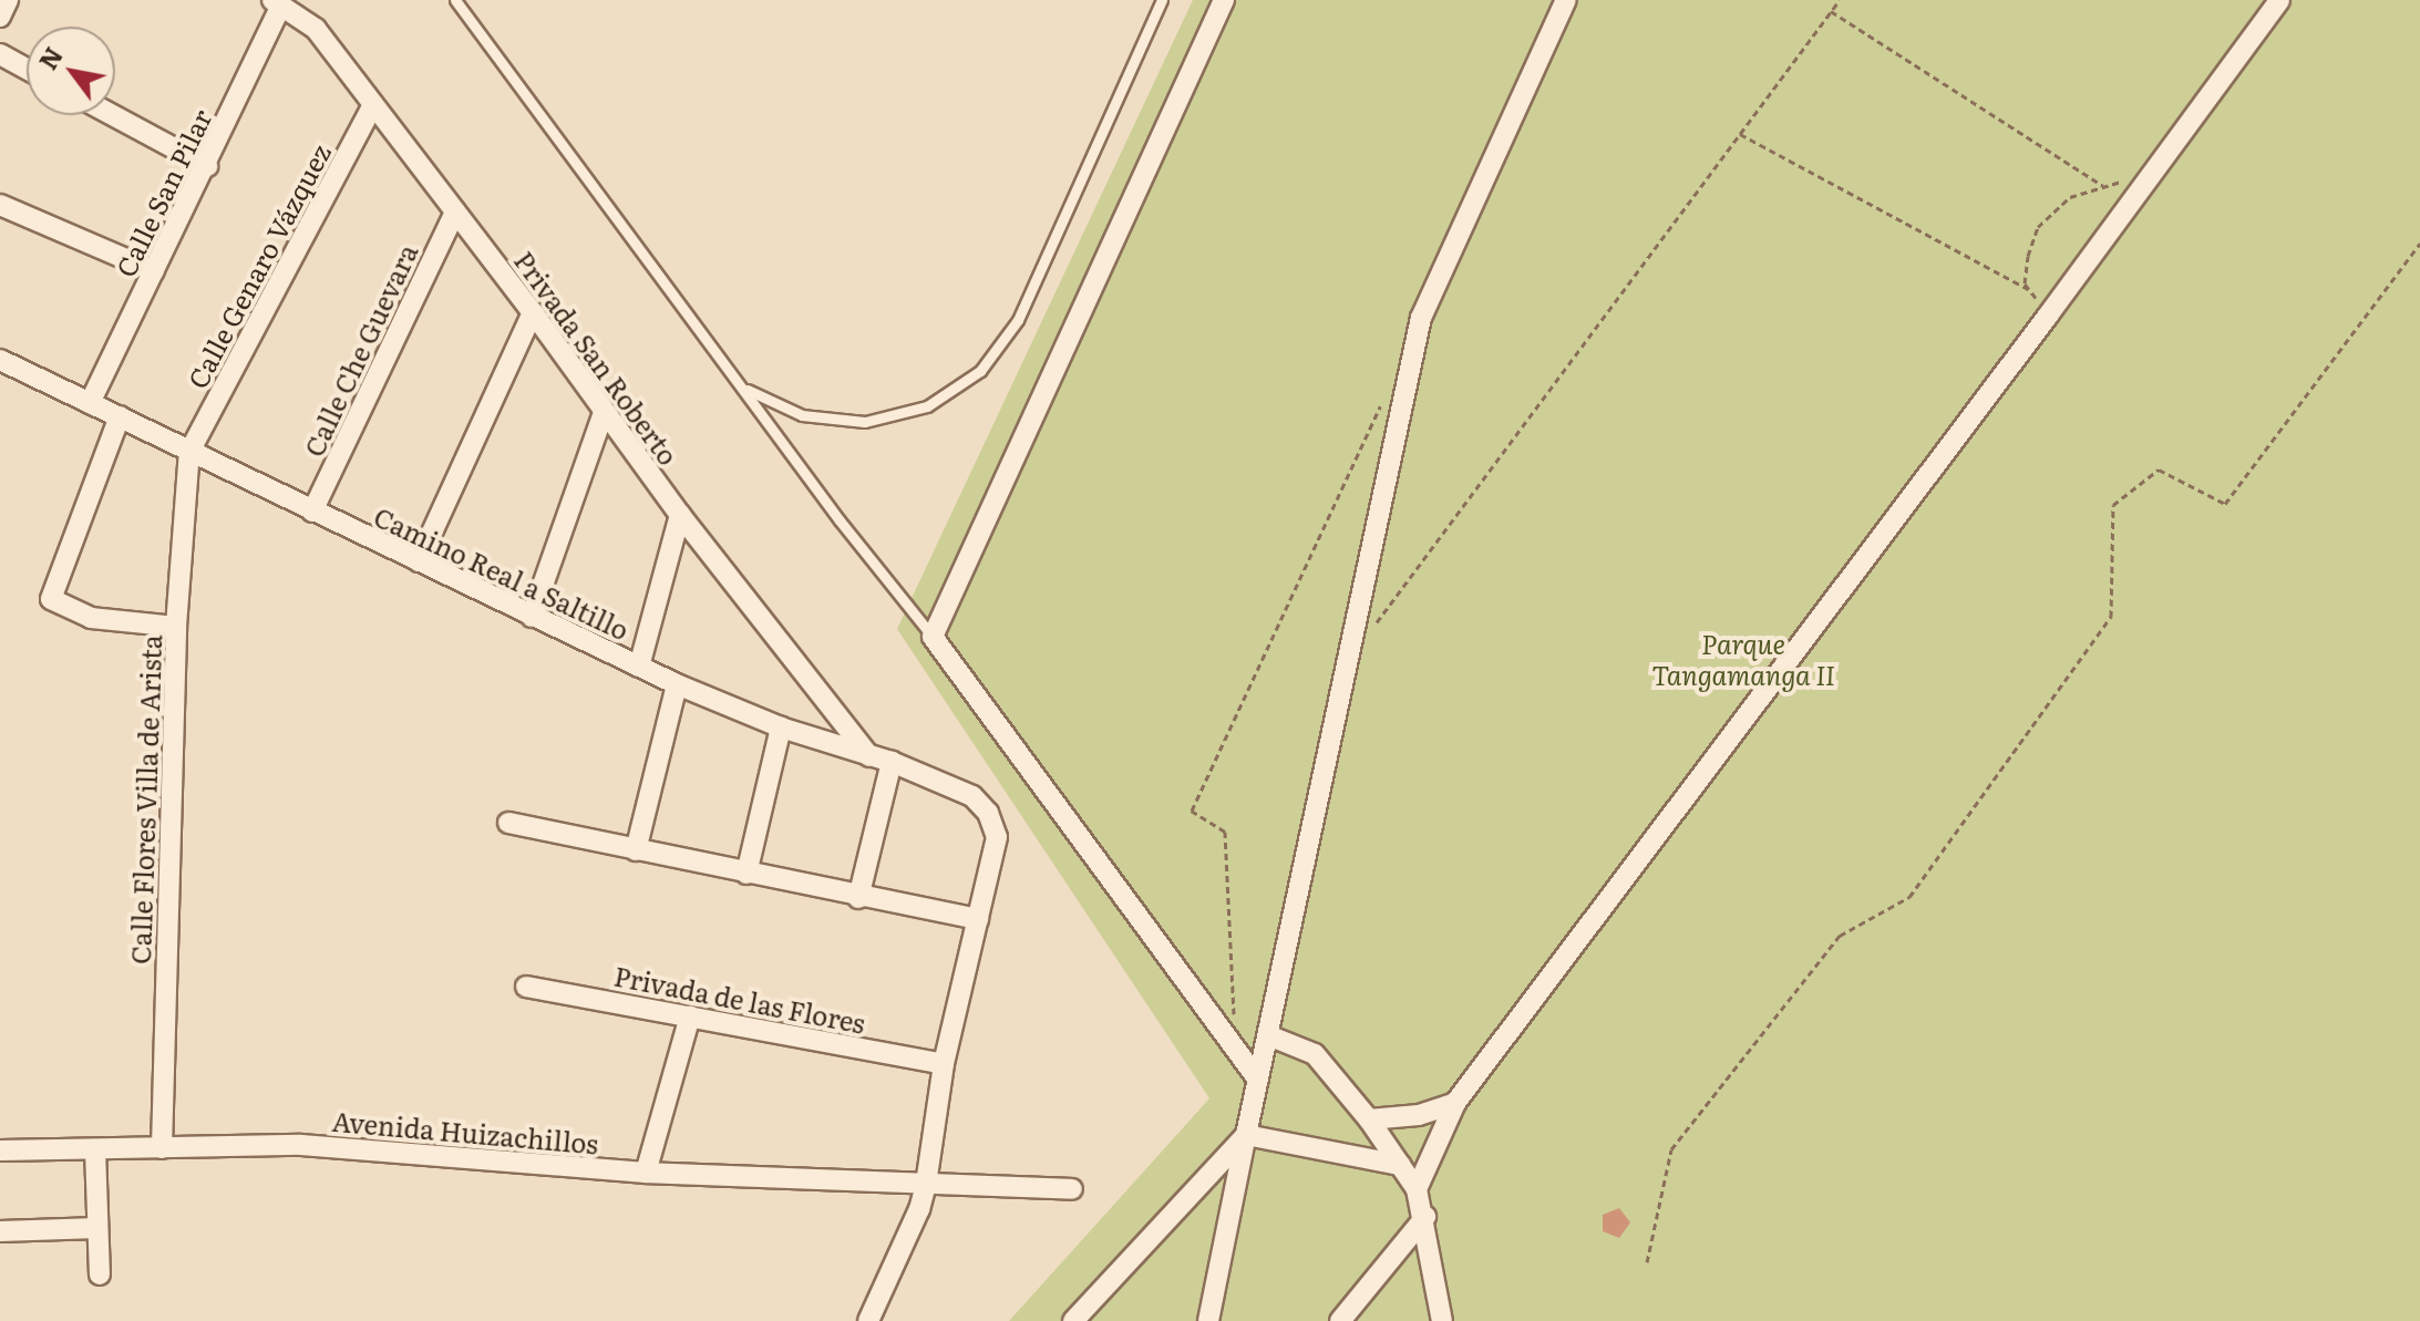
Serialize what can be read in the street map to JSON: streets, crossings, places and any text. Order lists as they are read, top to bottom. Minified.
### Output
{"streets":{"street":["Calle San Pilar","Calle Genaro Vázquez","Calle Che Guevara","Privada San Roberto","Camino Real a Saltillo","Calle Flores Villa de Arista","Privada de las Flores","Avenida Huizachillos"]},"crossings":[["Calle San Pilar","Privada San Roberto"],["Calle San Pilar","Camino Real a Saltillo"],["Calle Genaro Vázquez","Privada San Roberto"],["Calle Genaro Vázquez","Camino Real a Saltillo"],["Calle Genaro Vázquez","Calle Flores Villa de Arista"],["Calle Che Guevara","Privada San Roberto"],["Calle Che Guevara","Camino Real a Saltillo"],["Privada San Roberto","Camino Real a Saltillo"],["Camino Real a Saltillo","Calle Flores Villa de Arista"],["Calle Flores Villa de Arista","Avenida Huizachillos"]],"parks":["Parque Tangamanga II"],"north":"top left"}
